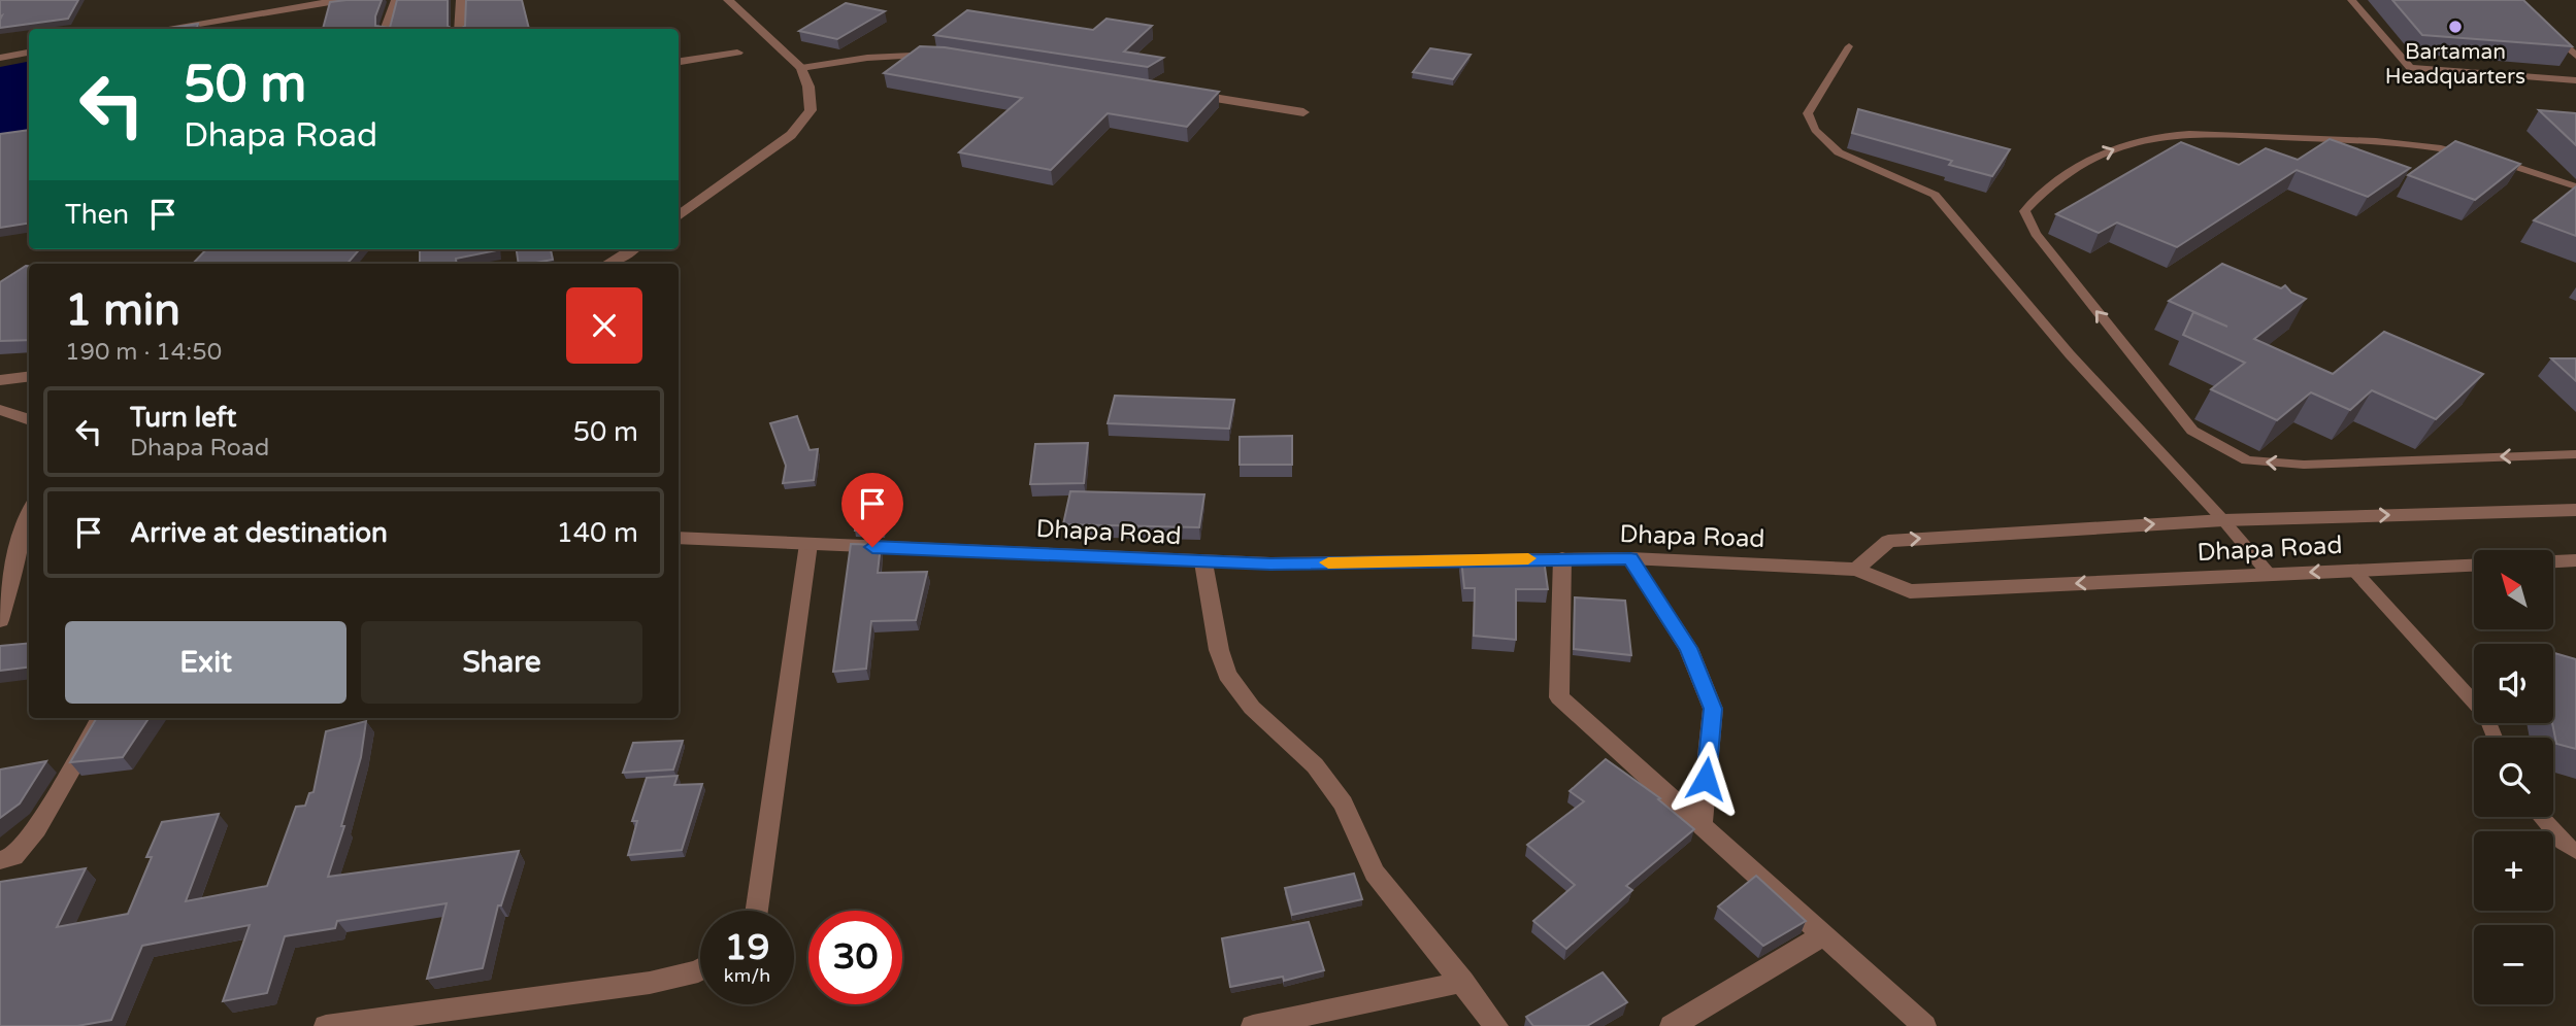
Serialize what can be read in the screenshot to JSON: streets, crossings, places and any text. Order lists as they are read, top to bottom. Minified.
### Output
{"streets":{"street":["Dhapa Road"]},"places":["Bartaman Headquarters"],"north":"top left","page":{"turn":["50 m","Dhapa Road"],"then":"Then","heading":["1 min","190 m · 14:50"],"list":[{"name":"Turn left","note":"Dhapa Road","value":"50 m"},{"name":"Arrive at destination","value":"140 m"}],"map_buttons":["+","−"],"buttons":["Exit","Share"],"speed":"19 km/h","limit":"30"}}
